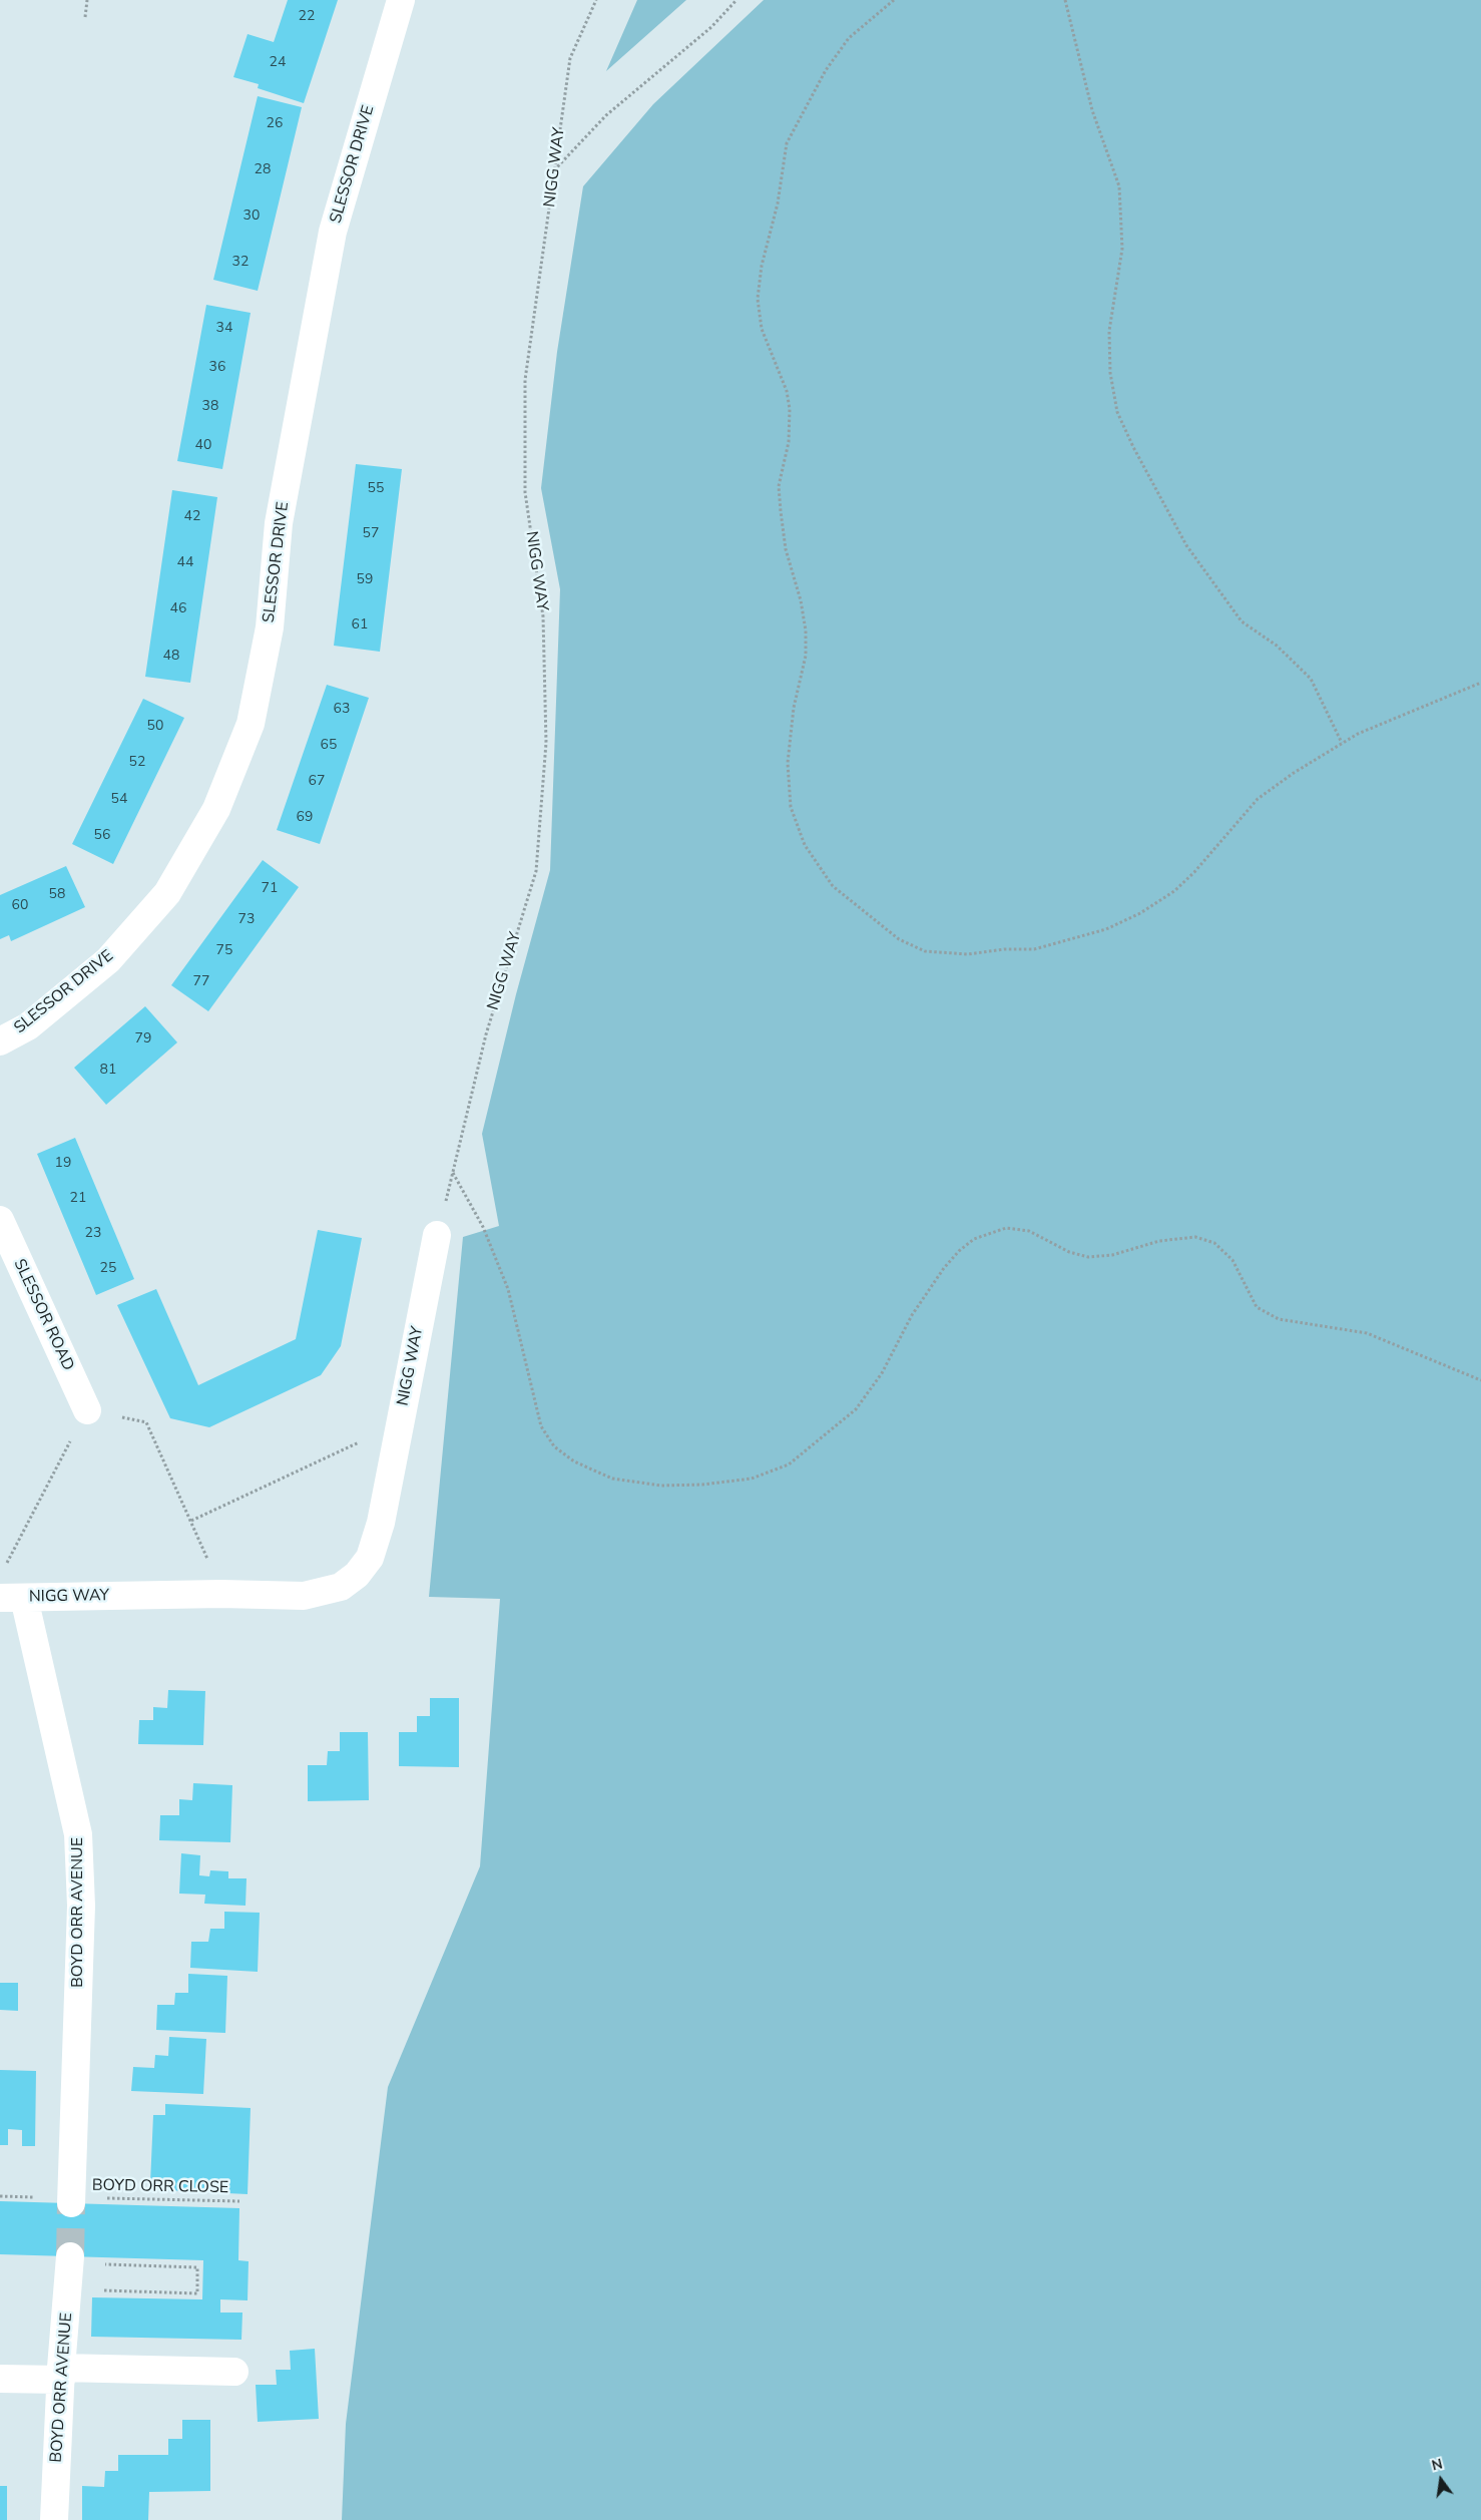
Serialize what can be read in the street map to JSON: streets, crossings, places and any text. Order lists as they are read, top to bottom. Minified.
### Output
{"streets":{"street":["SLESSOR DRIVE","NIGG WAY","SLESSOR ROAD","BOYD ORR AVENUE"],"path":["BOYD ORR CLOSE"]},"crossings":[["NIGG WAY","BOYD ORR AVENUE"]],"house_numbers":["22","24","26","28","30","32","34","36","38","40","55","42","57","44","59","46","61","48","63","50","65","52","67","54","69","56","71","58","60","73","75","77","79","81","19","21","23","25"],"north":"top"}
